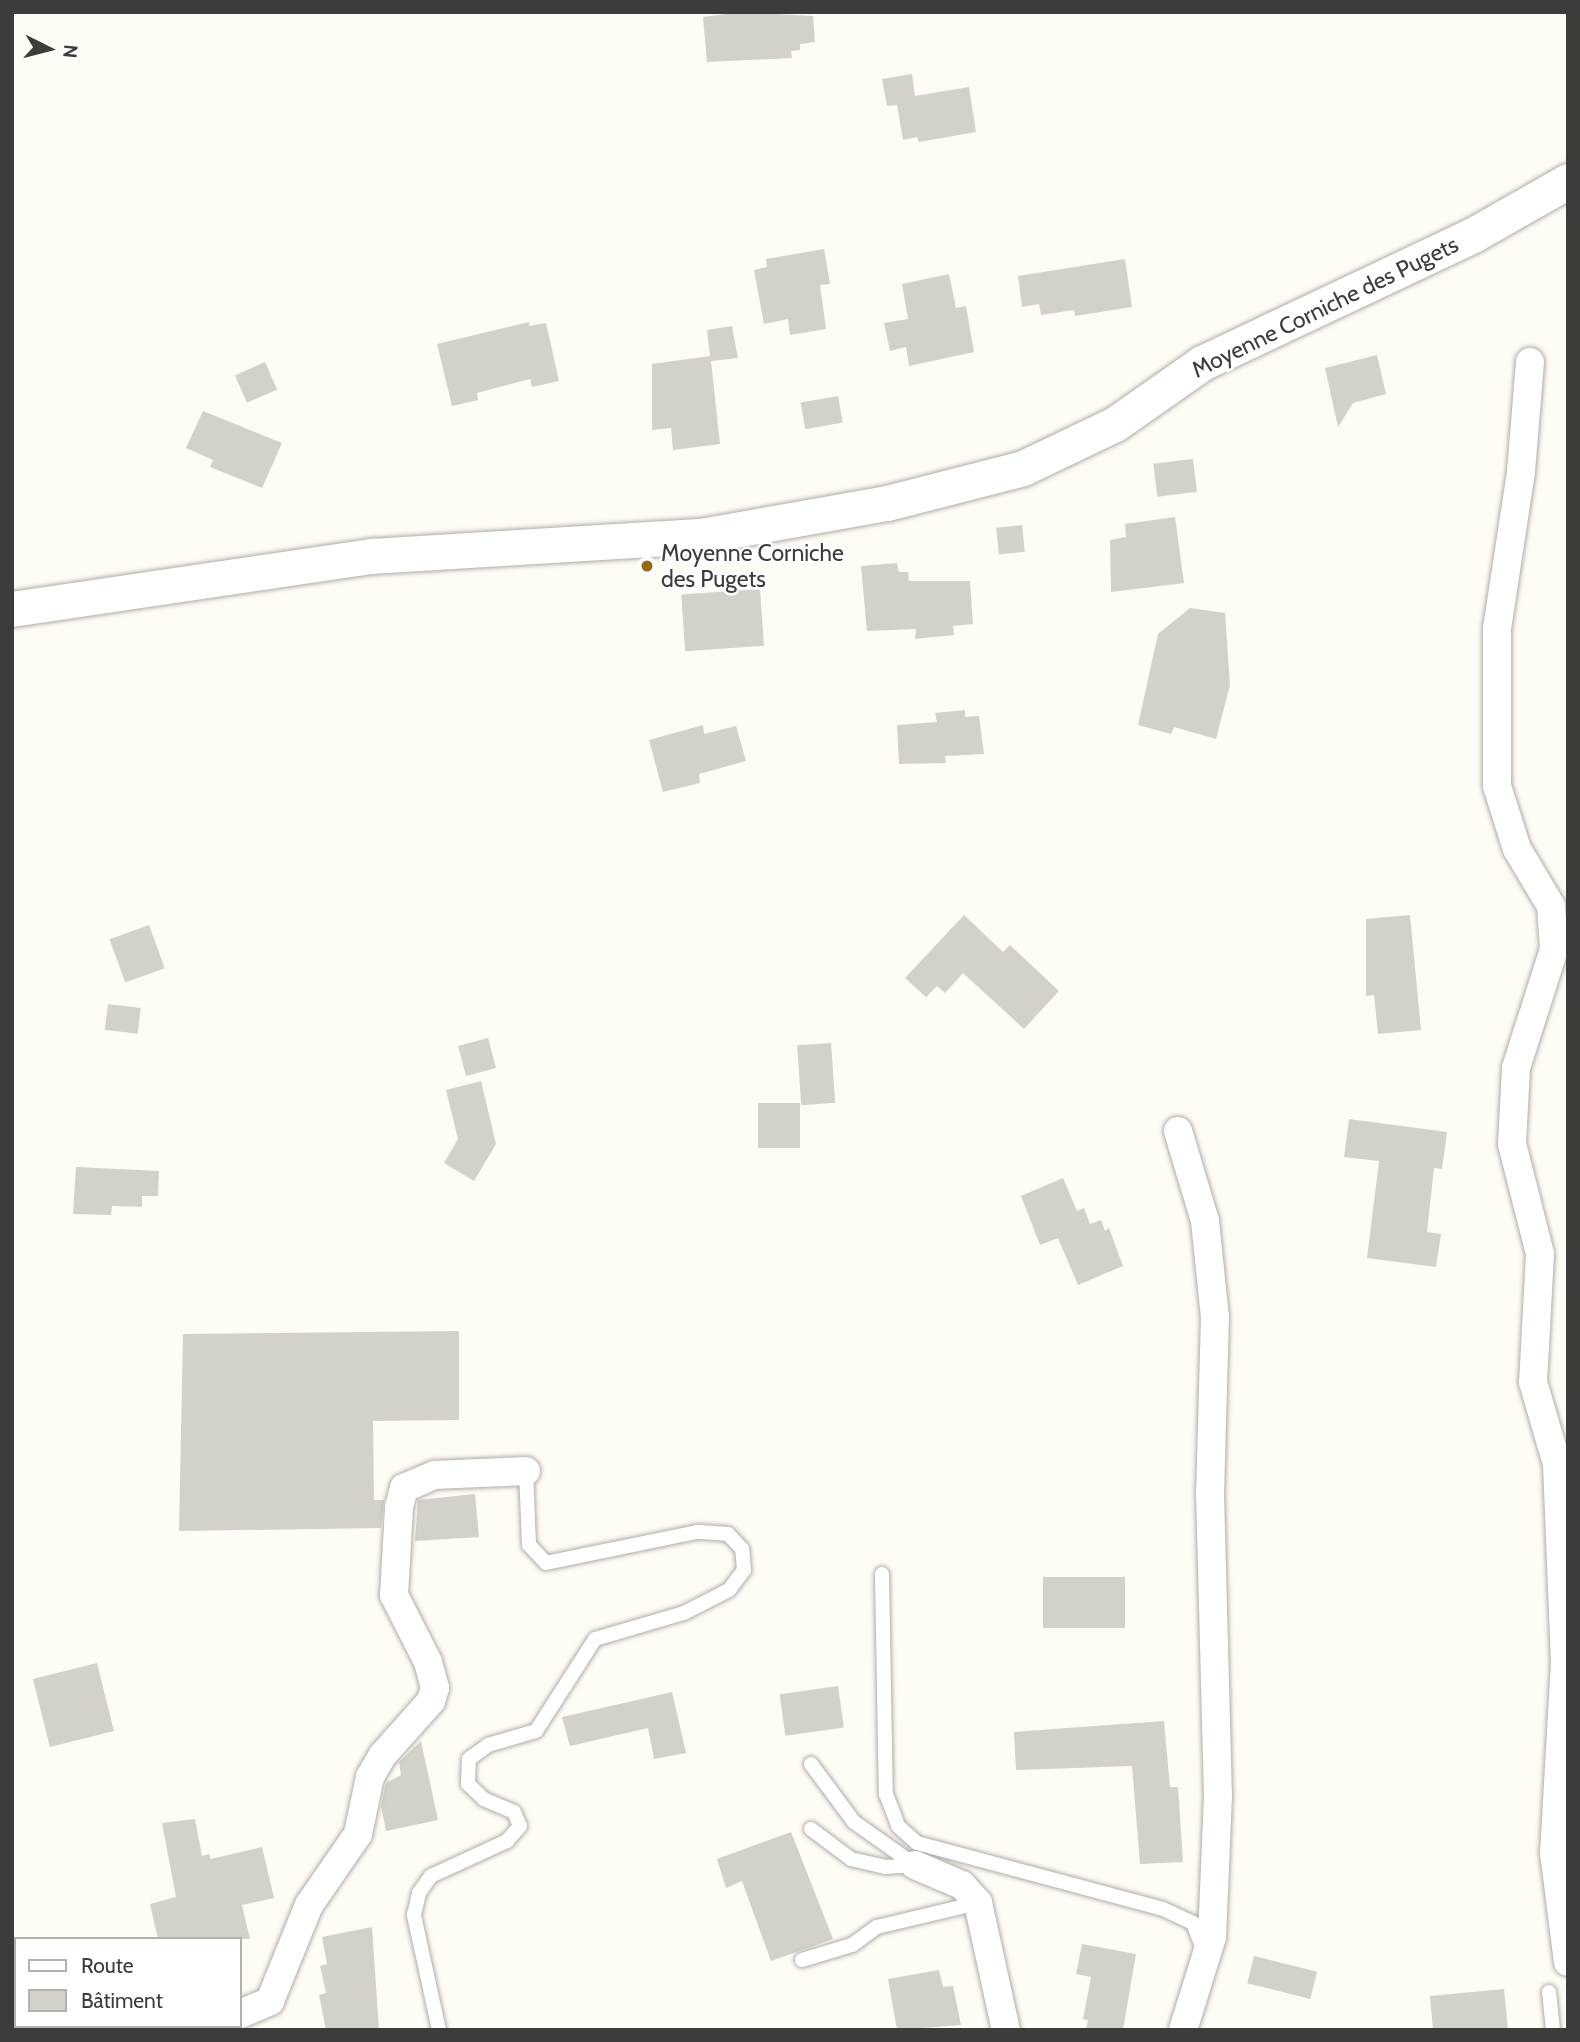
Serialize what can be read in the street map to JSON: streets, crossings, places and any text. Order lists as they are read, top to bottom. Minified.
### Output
{"streets":{"street":["Moyenne Corniche des Pugets"]},"places":["Moyenne Corniche des Pugets"],"legend":["Route","Bâtiment"],"north":"right"}
